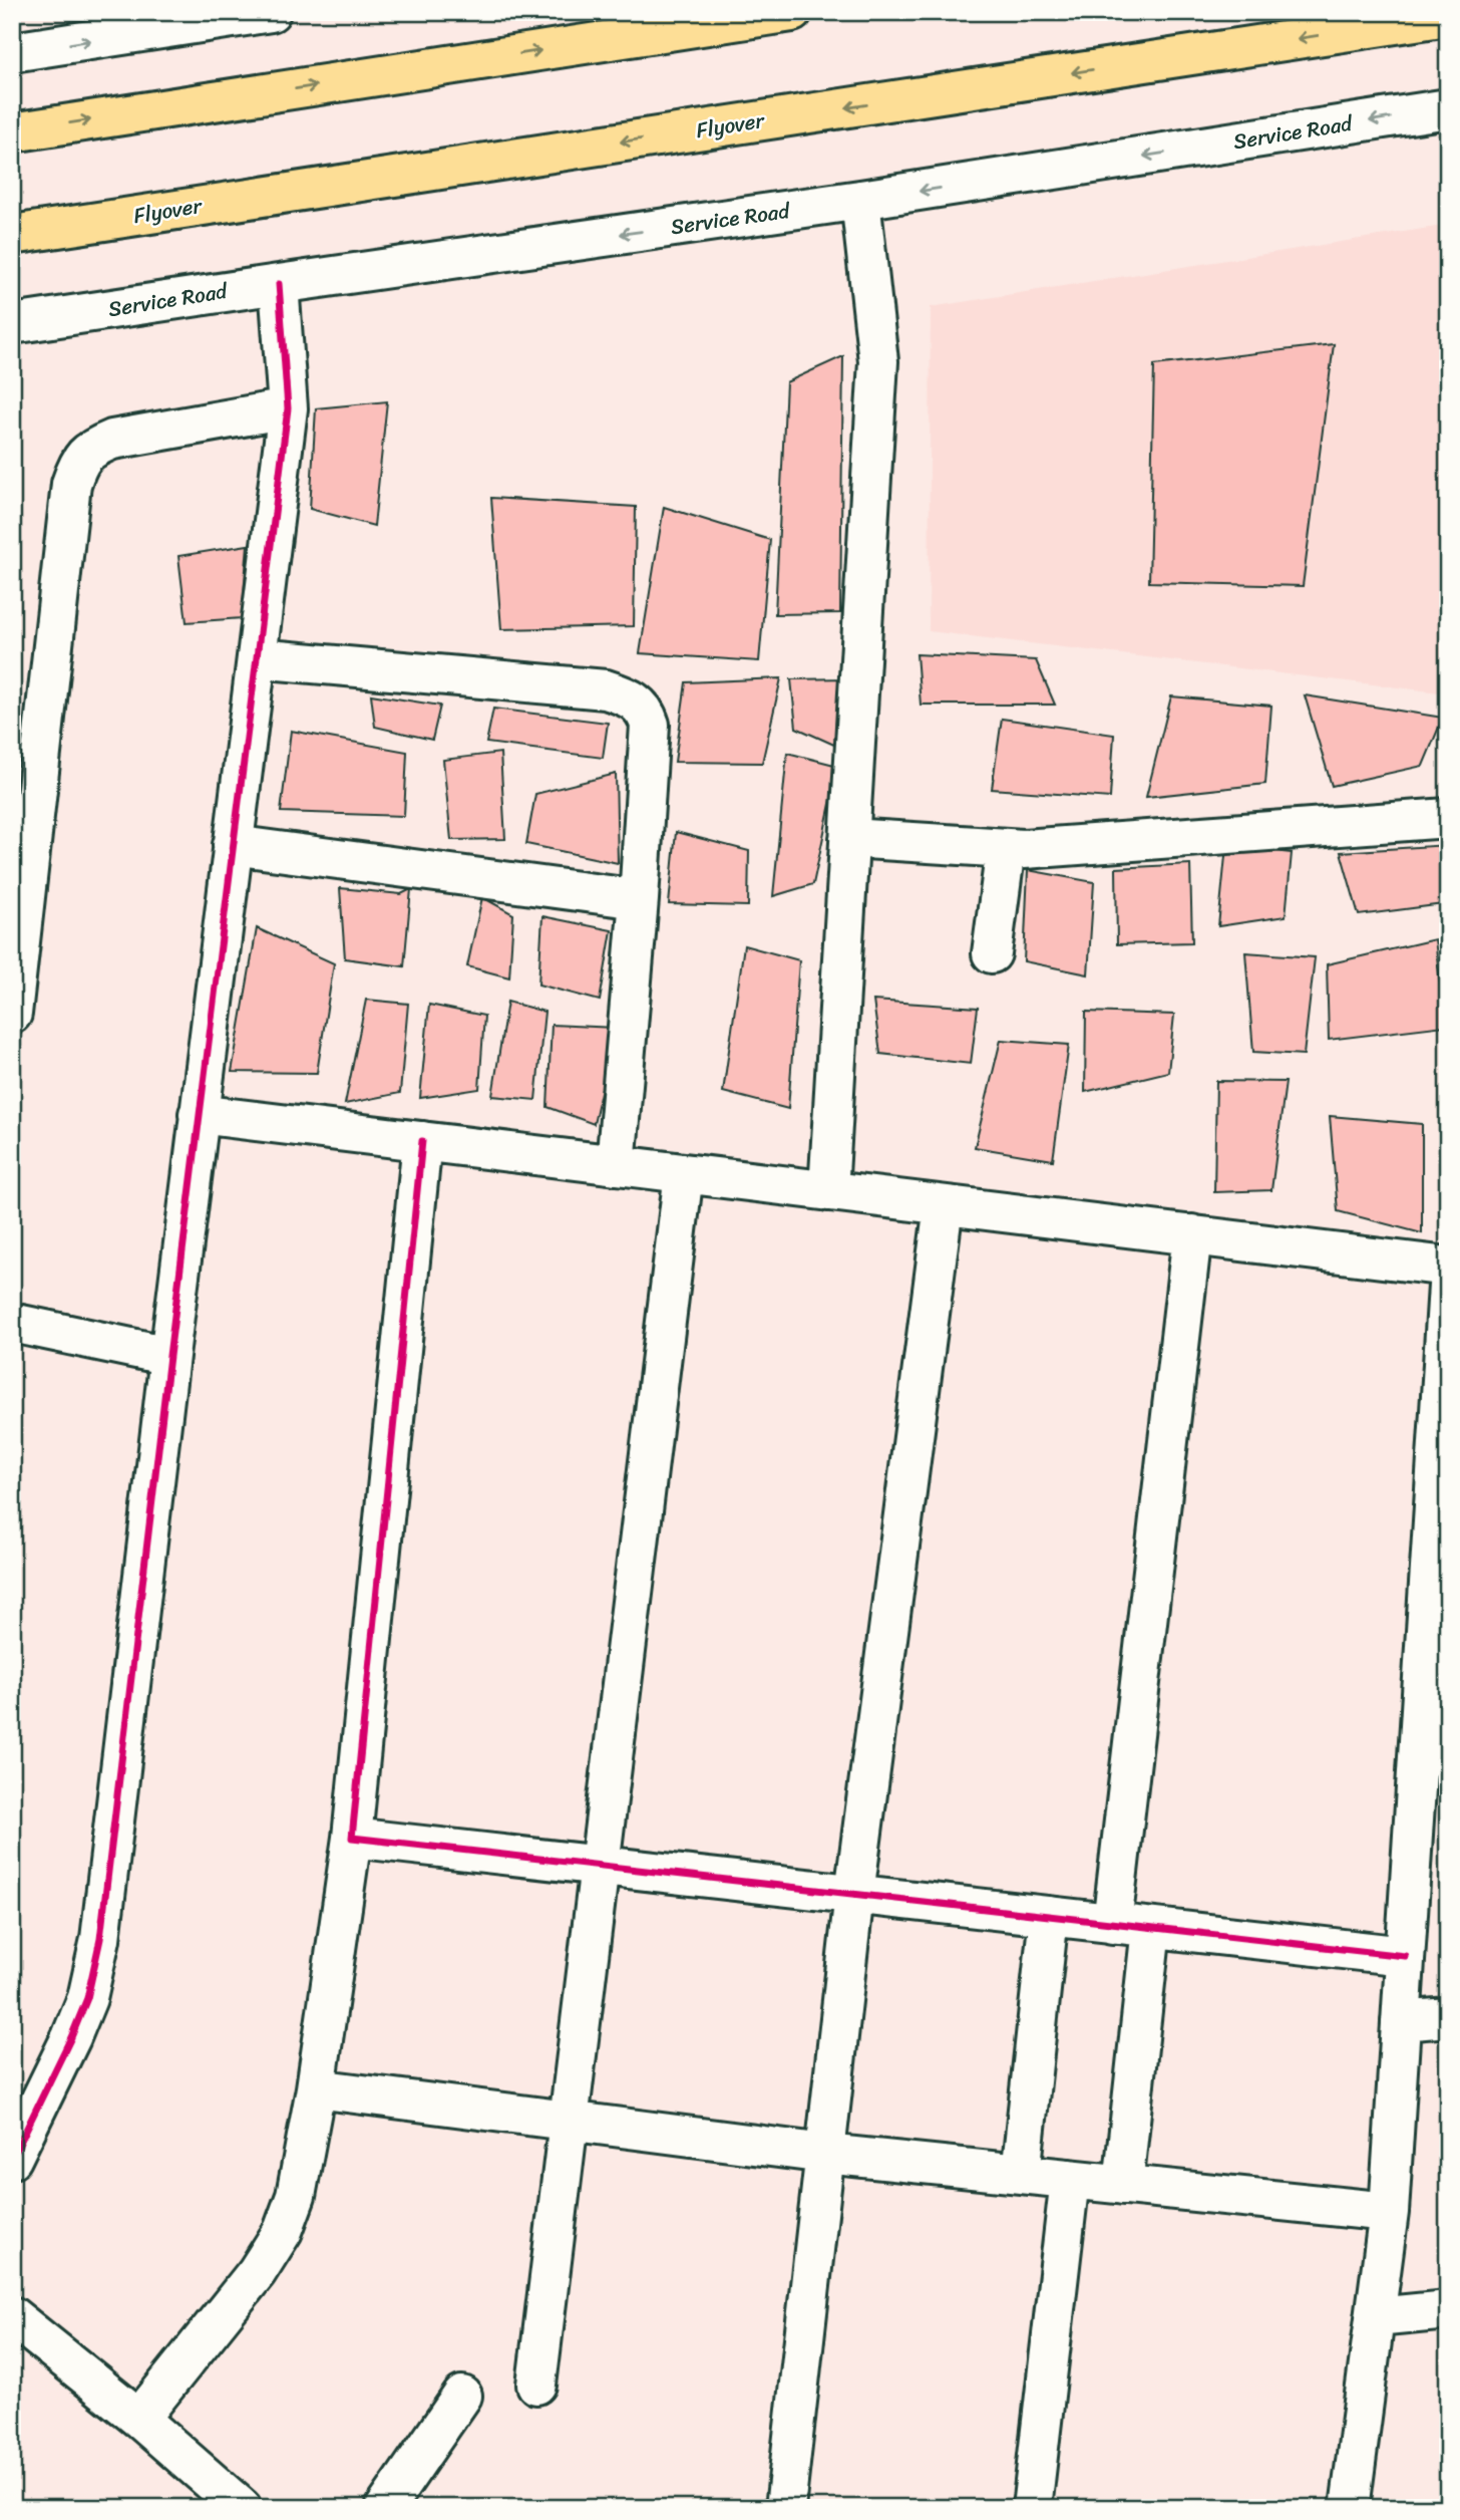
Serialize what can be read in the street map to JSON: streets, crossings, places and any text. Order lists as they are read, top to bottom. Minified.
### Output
{"streets":{"highway":["Flyover"],"street":["Service Road"]},"one_way":["Service Road"]}
